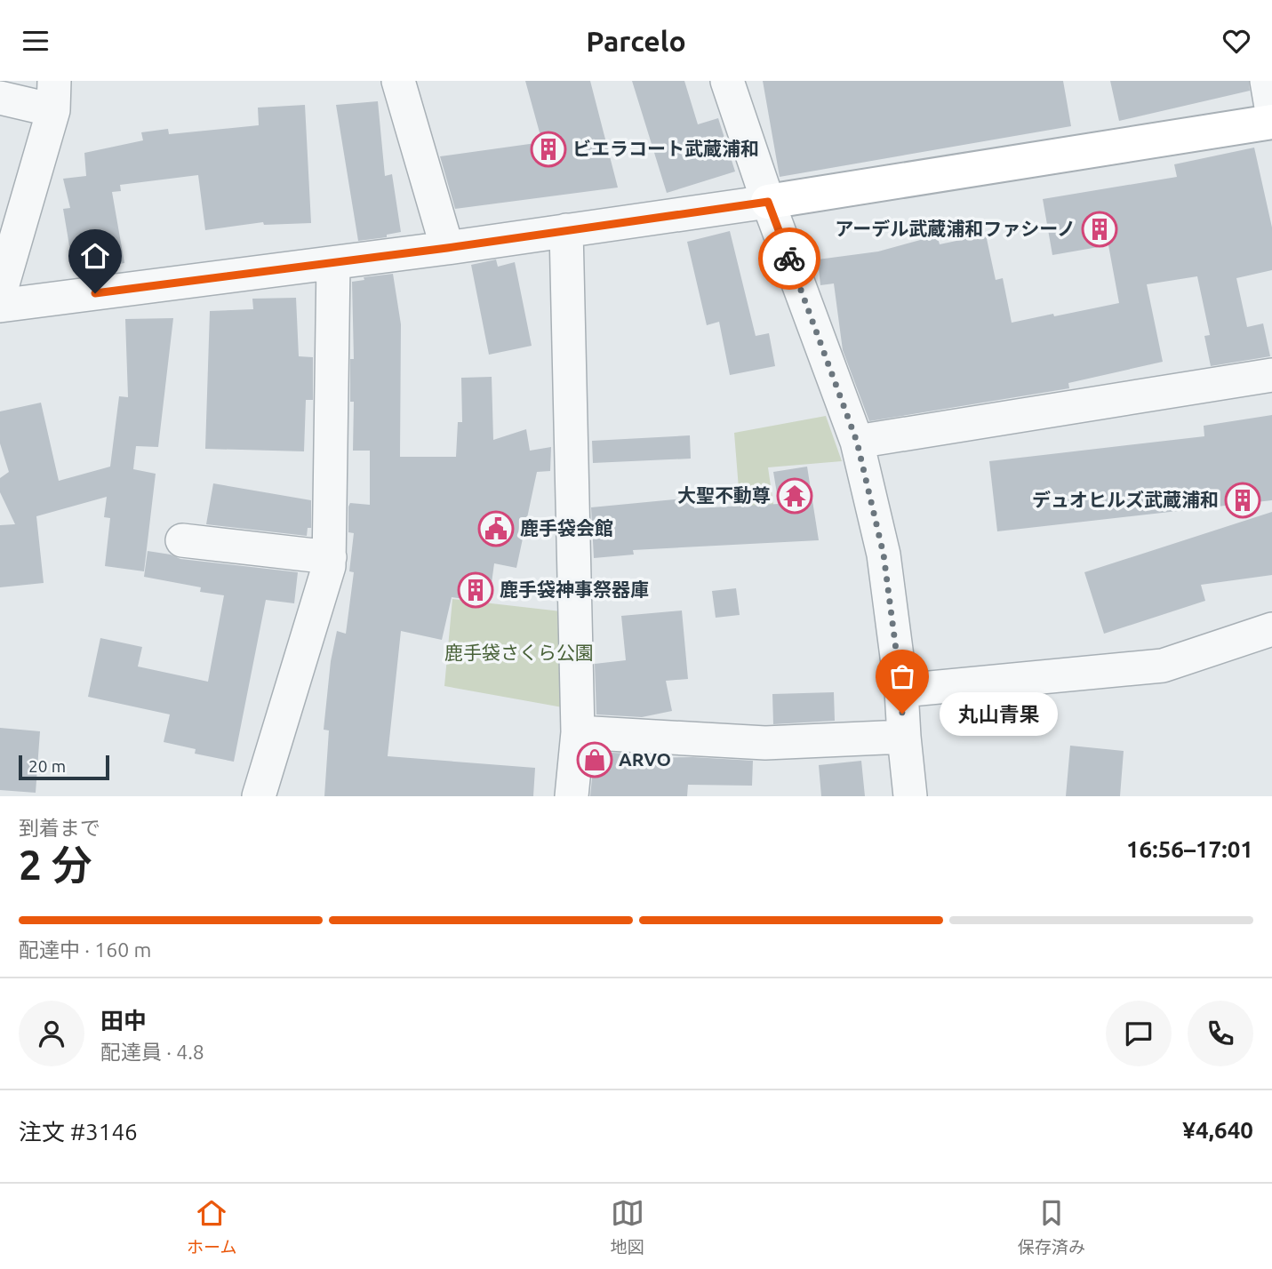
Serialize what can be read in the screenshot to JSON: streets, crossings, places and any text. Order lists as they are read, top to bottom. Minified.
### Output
{"parks":["鹿手袋さくら公園"],"places":{"building":["ビエラコート武蔵浦和","アーデル武蔵浦和ファシーノ","デュオヒルズ武蔵浦和","鹿手袋神事祭器庫"],"temple":["大聖不動尊"],"public building":["鹿手袋会館"],"other":["丸山青果"],"shop":["ARVO"]},"scale_bar":"20 m","page":{"header":"Parcelo","bubble":"丸山青果","scale":"20 m","heading":["2 分","到着まで","16:56–17:01"],"panel":["田中","配達員 · 4.8","注文 #3146","¥4,640"],"bar":"配達中 · 160 m","tabs":["ホーム","地図","保存済み"]}}
